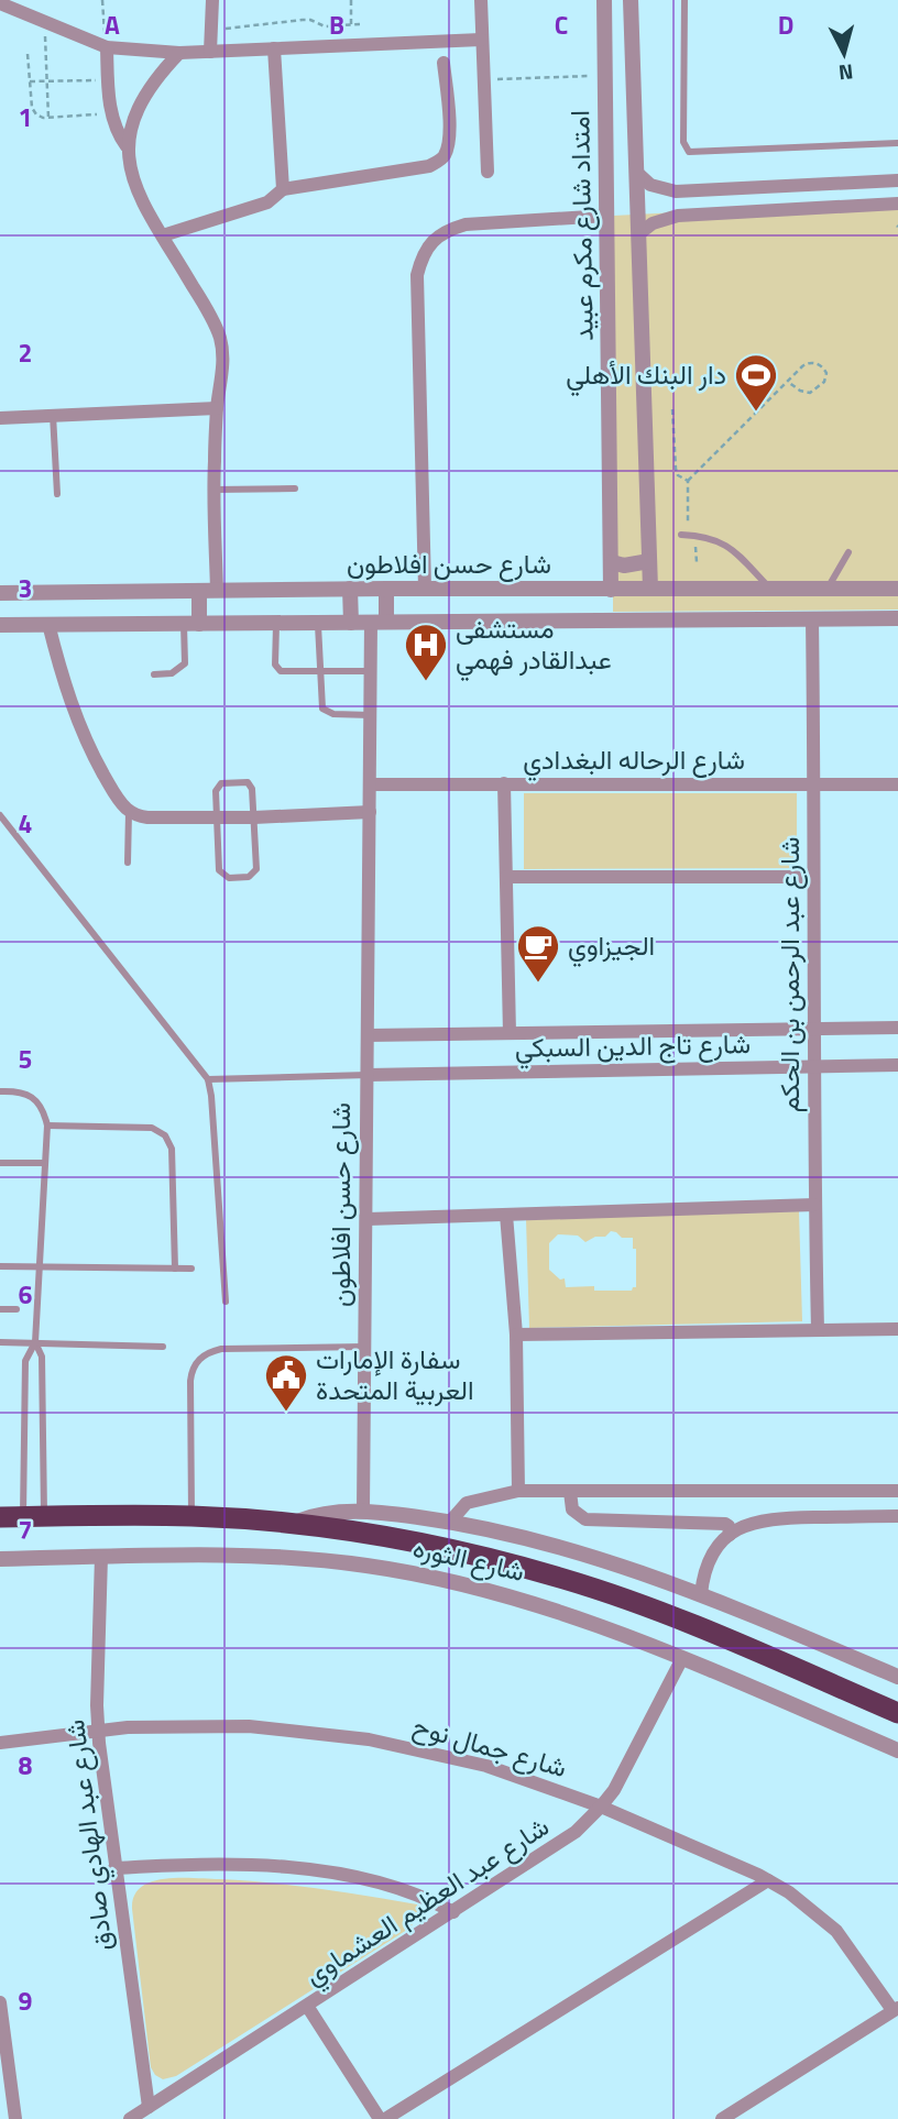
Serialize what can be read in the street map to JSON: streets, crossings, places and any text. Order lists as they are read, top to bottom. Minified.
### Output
{"streets":{"highway":["شارع الثوره"],"street":["امتداد شارع مكرم عبيد","شارع حسن افلاطون","شارع الرحاله البغدادي","شارع عبد الرحمن بن الحكم","شارع تاج الدين السبكي","شارع جمال نوح","شارع عبد الهادي صادق","شارع عبد العظيم العشماوي"]},"crossings":[["امتداد شارع مكرم عبيد","شارع حسن افلاطون"],["شارع حسن افلاطون","شارع الرحاله البغدادي"],["شارع حسن افلاطون","شارع تاج الدين السبكي"],["شارع حسن افلاطون","شارع الثوره"],["شارع الرحاله البغدادي","شارع عبد الرحمن بن الحكم"],["شارع عبد الرحمن بن الحكم","شارع تاج الدين السبكي"],["شارع الثوره","شارع عبد الهادي صادق"],["شارع الثوره","شارع عبد العظيم العشماوي"],["شارع جمال نوح","شارع عبد الهادي صادق"],["شارع جمال نوح","شارع عبد العظيم العشماوي"],["شارع عبد الهادي صادق","شارع عبد العظيم العشماوي"]],"places":{"sports":["دار البنك الأهلي"],"hospital":["مستشفى عبدالقادر فهمي"],"cafe":["الجيزاوي"],"public building":["سفارة الإمارات العربية المتحدة"]},"north":"bottom","grid":{"columns":["A","B","C","D"],"rows":["1","2","3","4","5","6","7","8","9"]}}
